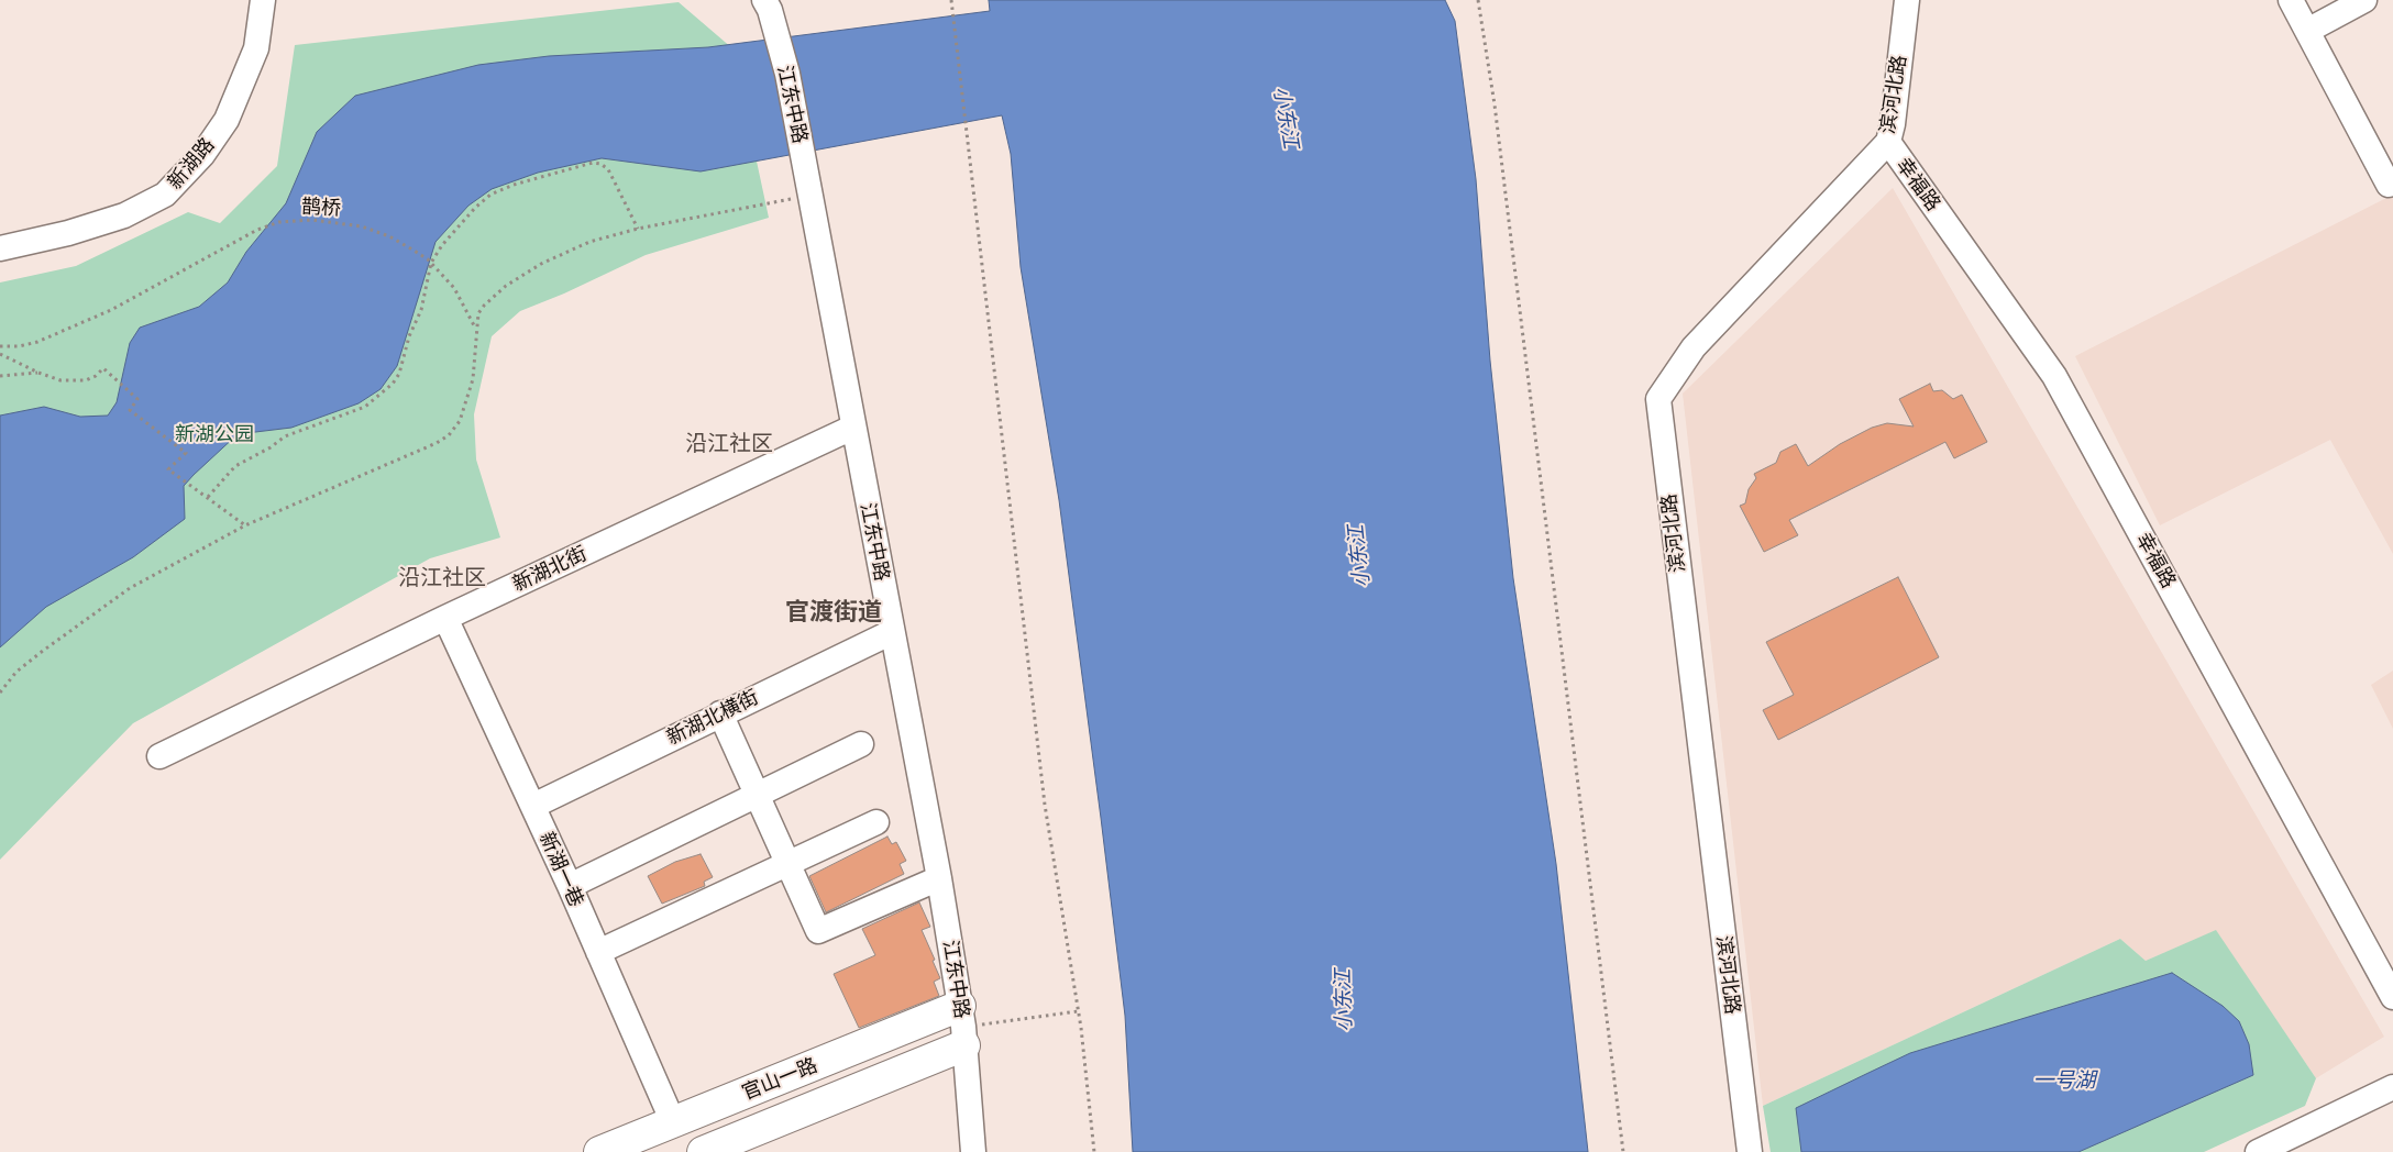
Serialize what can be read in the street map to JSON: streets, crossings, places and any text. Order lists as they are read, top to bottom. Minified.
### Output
{"streets":{"main road":["官山一路"],"street":["滨河北路","江东中路","新湖路","幸福路","新湖北街","新湖北横街","新湖一巷"],"path":["鹊桥"]},"crossings":[["滨河北路","幸福路"],["江东中路","新湖北街"],["江东中路","新湖北横街"],["江东中路","官山一路"],["新湖北街","新湖一巷"],["新湖北横街","新湖一巷"],["新湖一巷","官山一路"]],"districts":["沿江社区","沿江社区","官渡街道"],"water":["小东江","一号湖"],"parks":["新湖公园"]}
